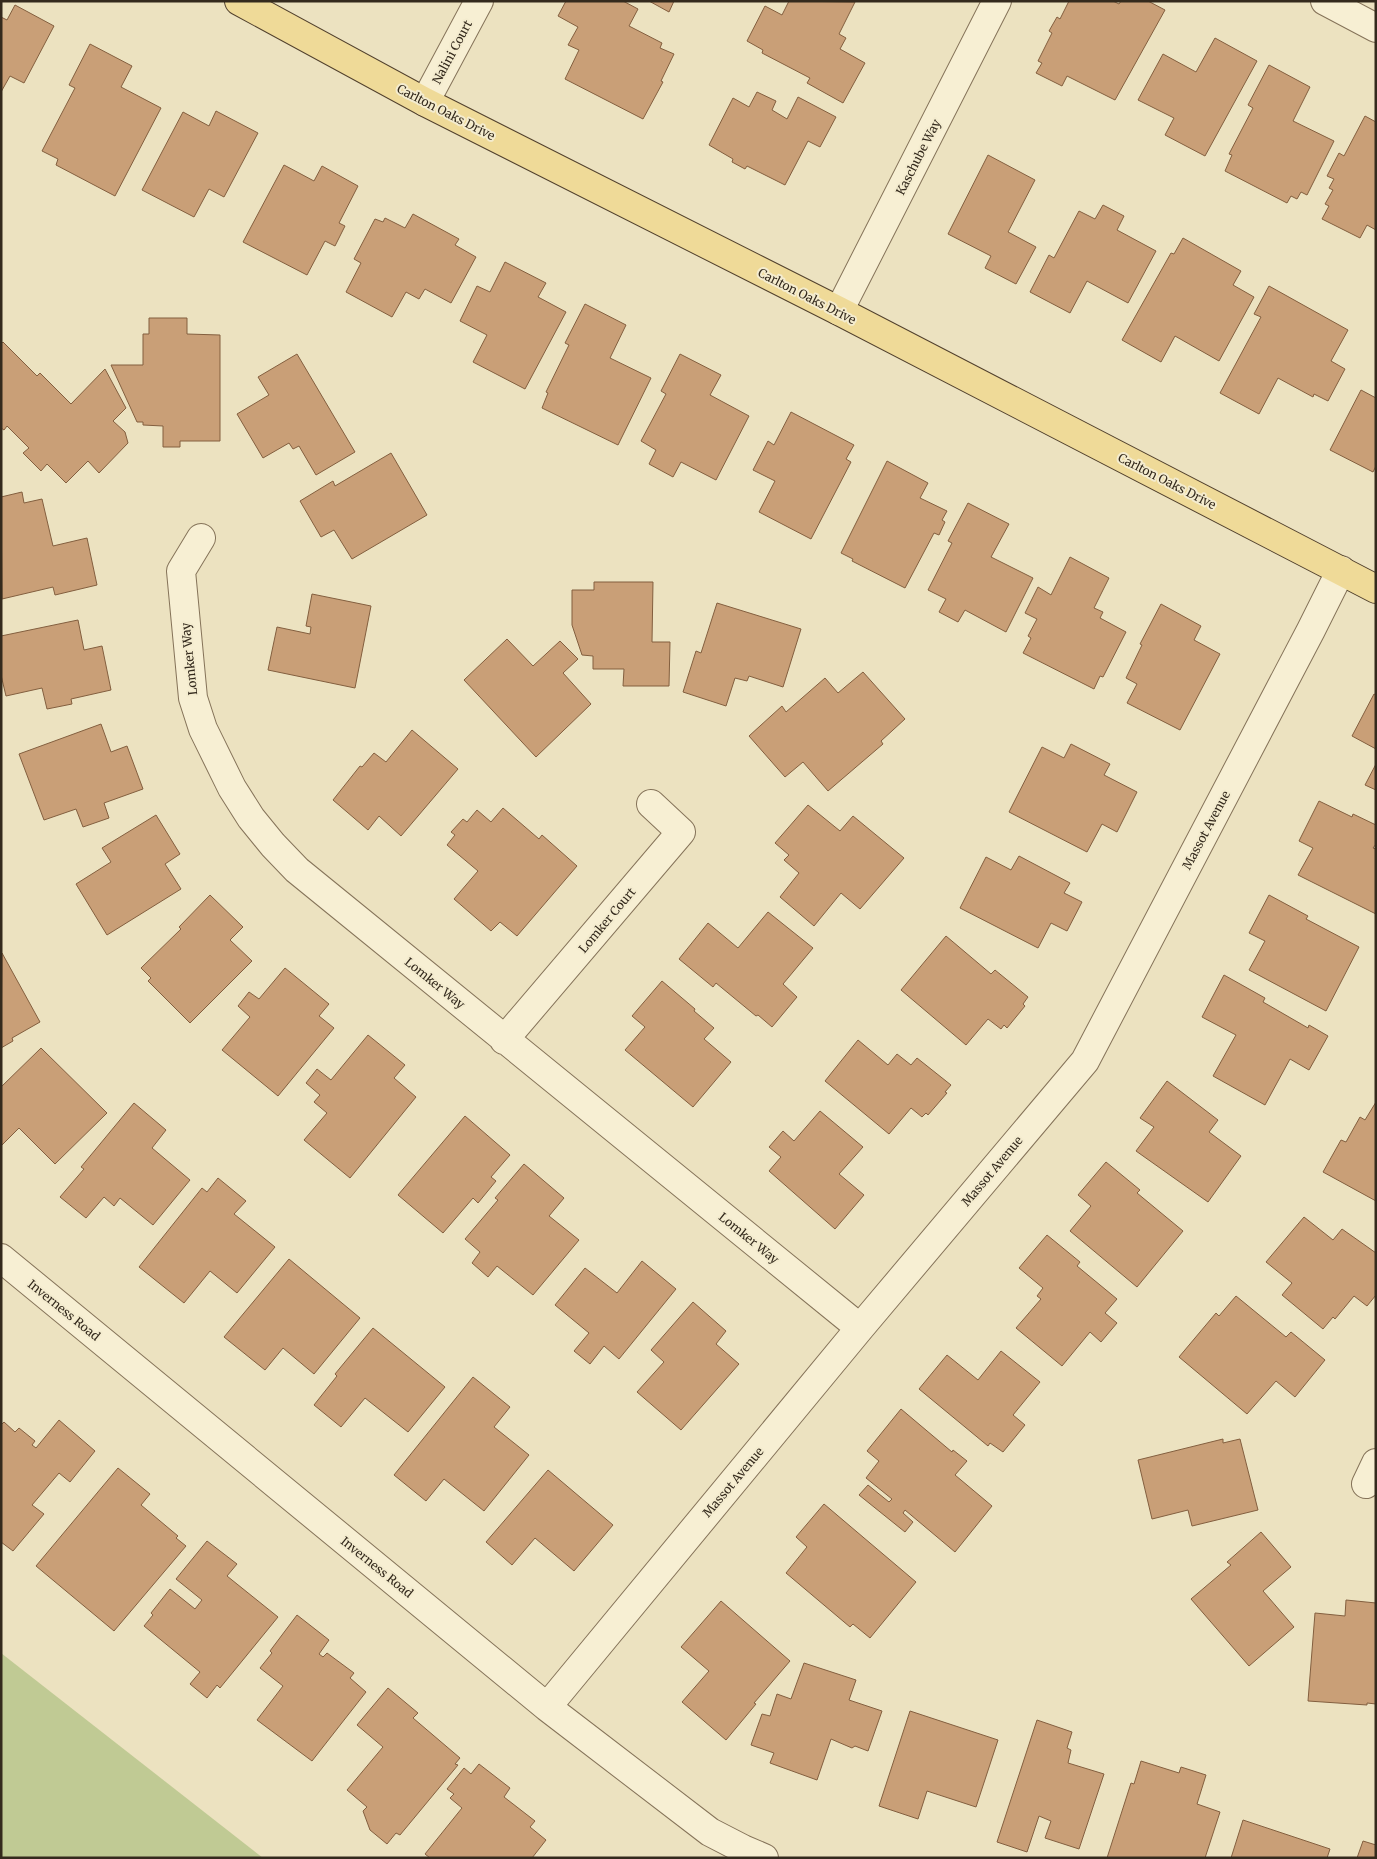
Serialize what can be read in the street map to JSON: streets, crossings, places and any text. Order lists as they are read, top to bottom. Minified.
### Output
{"streets":{"main road":["Carlton Oaks Drive"],"street":["Nalini Court","Kaschube Way","Lomker Way","Massot Avenue","Lomker Court","Inverness Road"]},"crossings":[["Nalini Court","Carlton Oaks Drive"],["Carlton Oaks Drive","Kaschube Way"],["Carlton Oaks Drive","Massot Avenue"],["Lomker Way","Massot Avenue"],["Lomker Way","Lomker Court"],["Massot Avenue","Inverness Road"]]}
